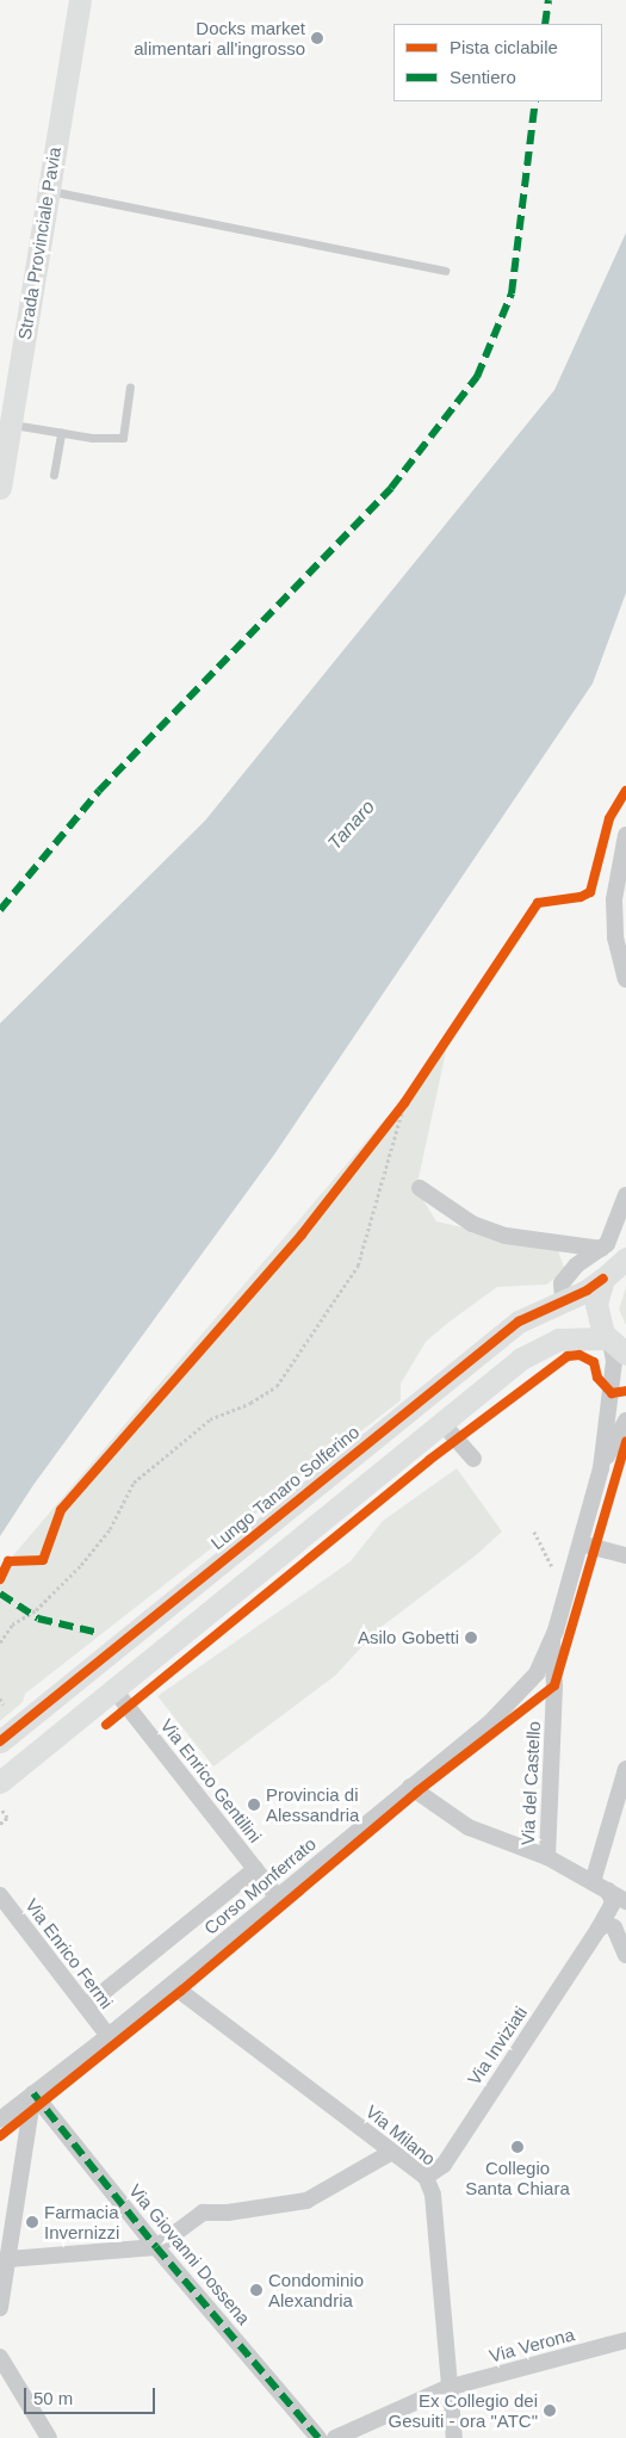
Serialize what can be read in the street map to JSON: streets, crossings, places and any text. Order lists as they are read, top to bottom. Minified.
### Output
{"streets":{"main road":["Strada Provinciale Pavia","Lungo Tanaro Solferino"],"street":["Via Enrico Gentilini","Via del Castello","Corso Monferrato","Via Enrico Fermi","Via Inviziati","Via Milano","Via Giovanni Dossena","Via Verona"]},"crossings":[["Via Enrico Gentilini","Corso Monferrato"],["Via del Castello","Corso Monferrato"],["Corso Monferrato","Via Enrico Fermi"],["Corso Monferrato","Via Milano"],["Corso Monferrato","Via Giovanni Dossena"],["Via Inviziati","Via Milano"],["Via Milano","Via Verona"]],"water":["Tanaro"],"places":["Docks market alimentari all'ingrosso","Asilo Gobetti","Provincia di Alessandria","Collegio Santa Chiara","Farmacia Invernizzi","Condominio Alexandria","Ex Collegio dei Gesuiti - ora \"ATC\""],"legend":["Pista ciclabile","Sentiero"],"scale_bar":"50 m"}
